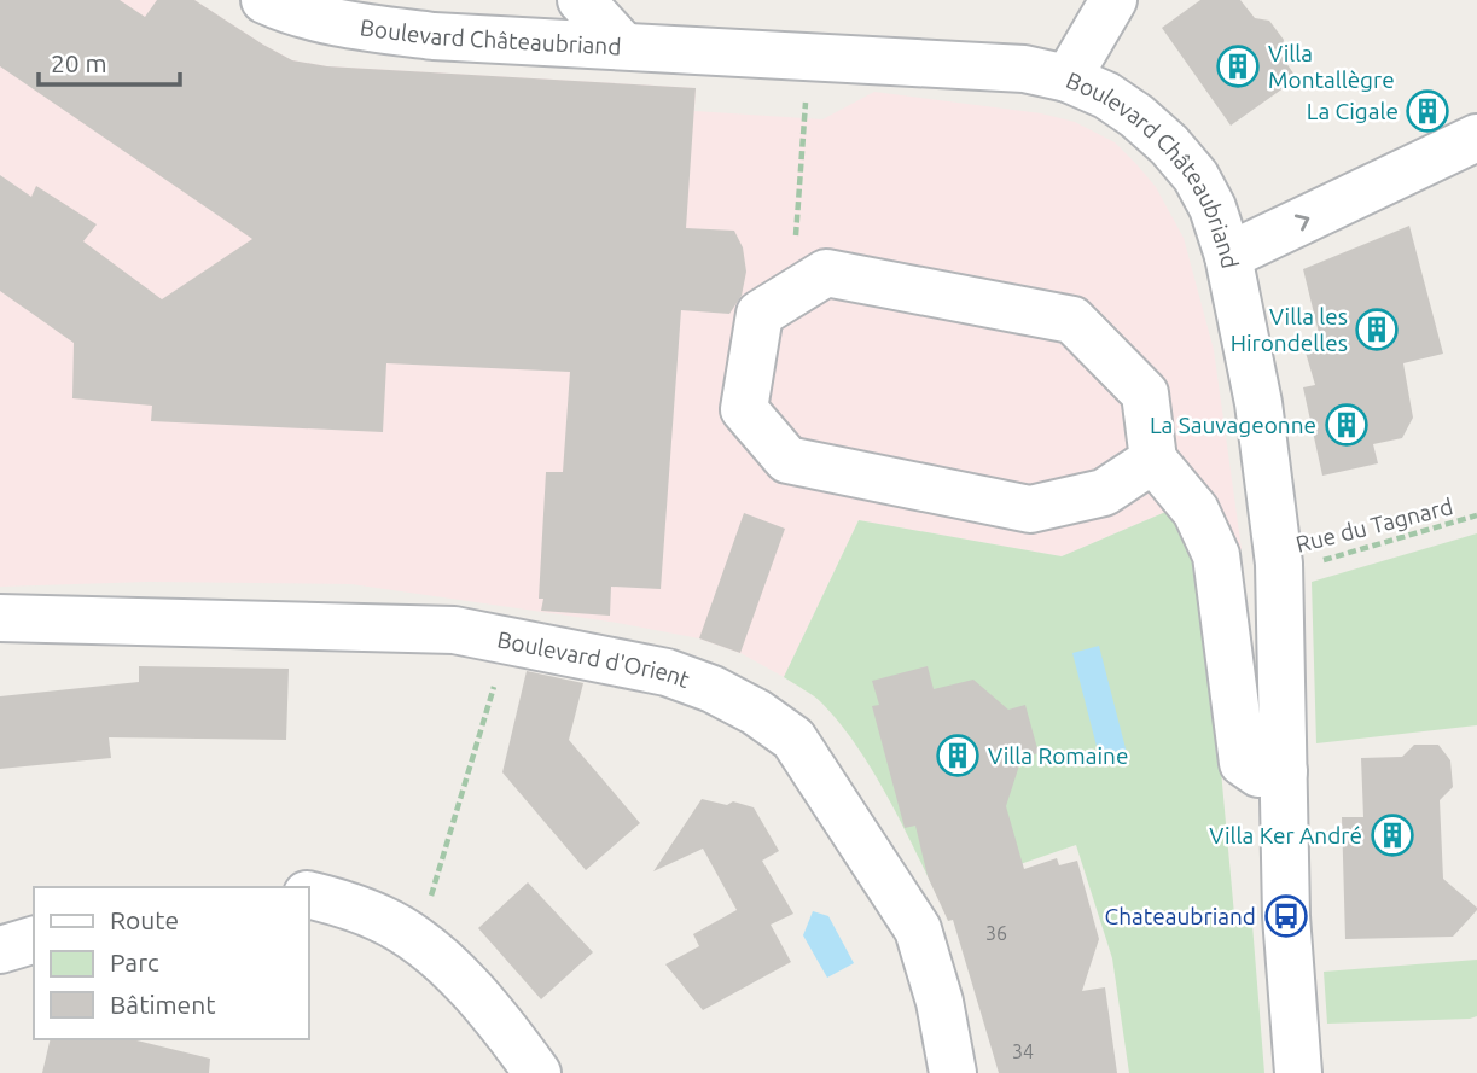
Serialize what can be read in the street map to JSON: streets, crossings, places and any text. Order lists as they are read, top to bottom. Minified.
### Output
{"streets":{"street":["Boulevard Châteaubriand","Boulevard d'Orient"],"path":["Rue du Tagnard"]},"crossings":[["Boulevard Châteaubriand","Rue du Tagnard"]],"places":{"building":["Villa Montallègre","La Cigale","Villa les Hirondelles","La Sauvageonne","Villa Romaine","Villa Ker André"],"bus stop":["Chateaubriand"]},"house_numbers":["36","34"],"legend":["Route","Parc","Bâtiment"],"scale_bar":"20 m"}
